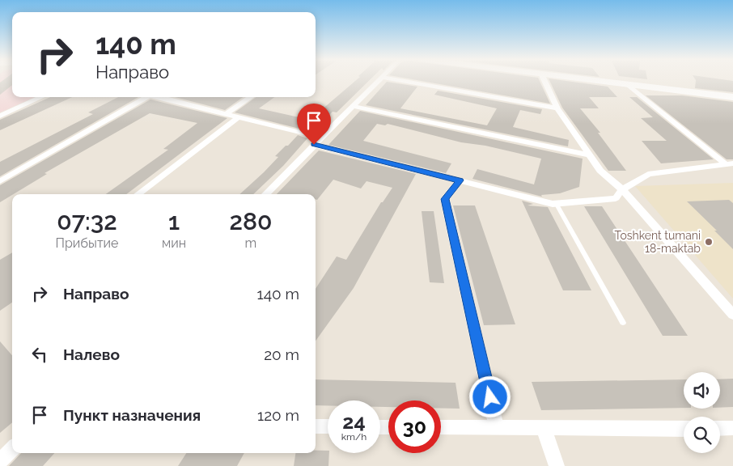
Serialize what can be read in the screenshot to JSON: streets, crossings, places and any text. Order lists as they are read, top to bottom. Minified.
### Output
{"places":["Toshkent tumani 18-maktab"],"page":{"turn":["140 m","Направо"],"eta":["07:32","Прибытие","1","мин","280","m"],"list":[{"name":"Направо","value":"140 m"},{"name":"Налево","value":"20 m"},{"name":"Пункт назначения","value":"120 m"}],"speed":"24 km/h","limit":"30"}}
